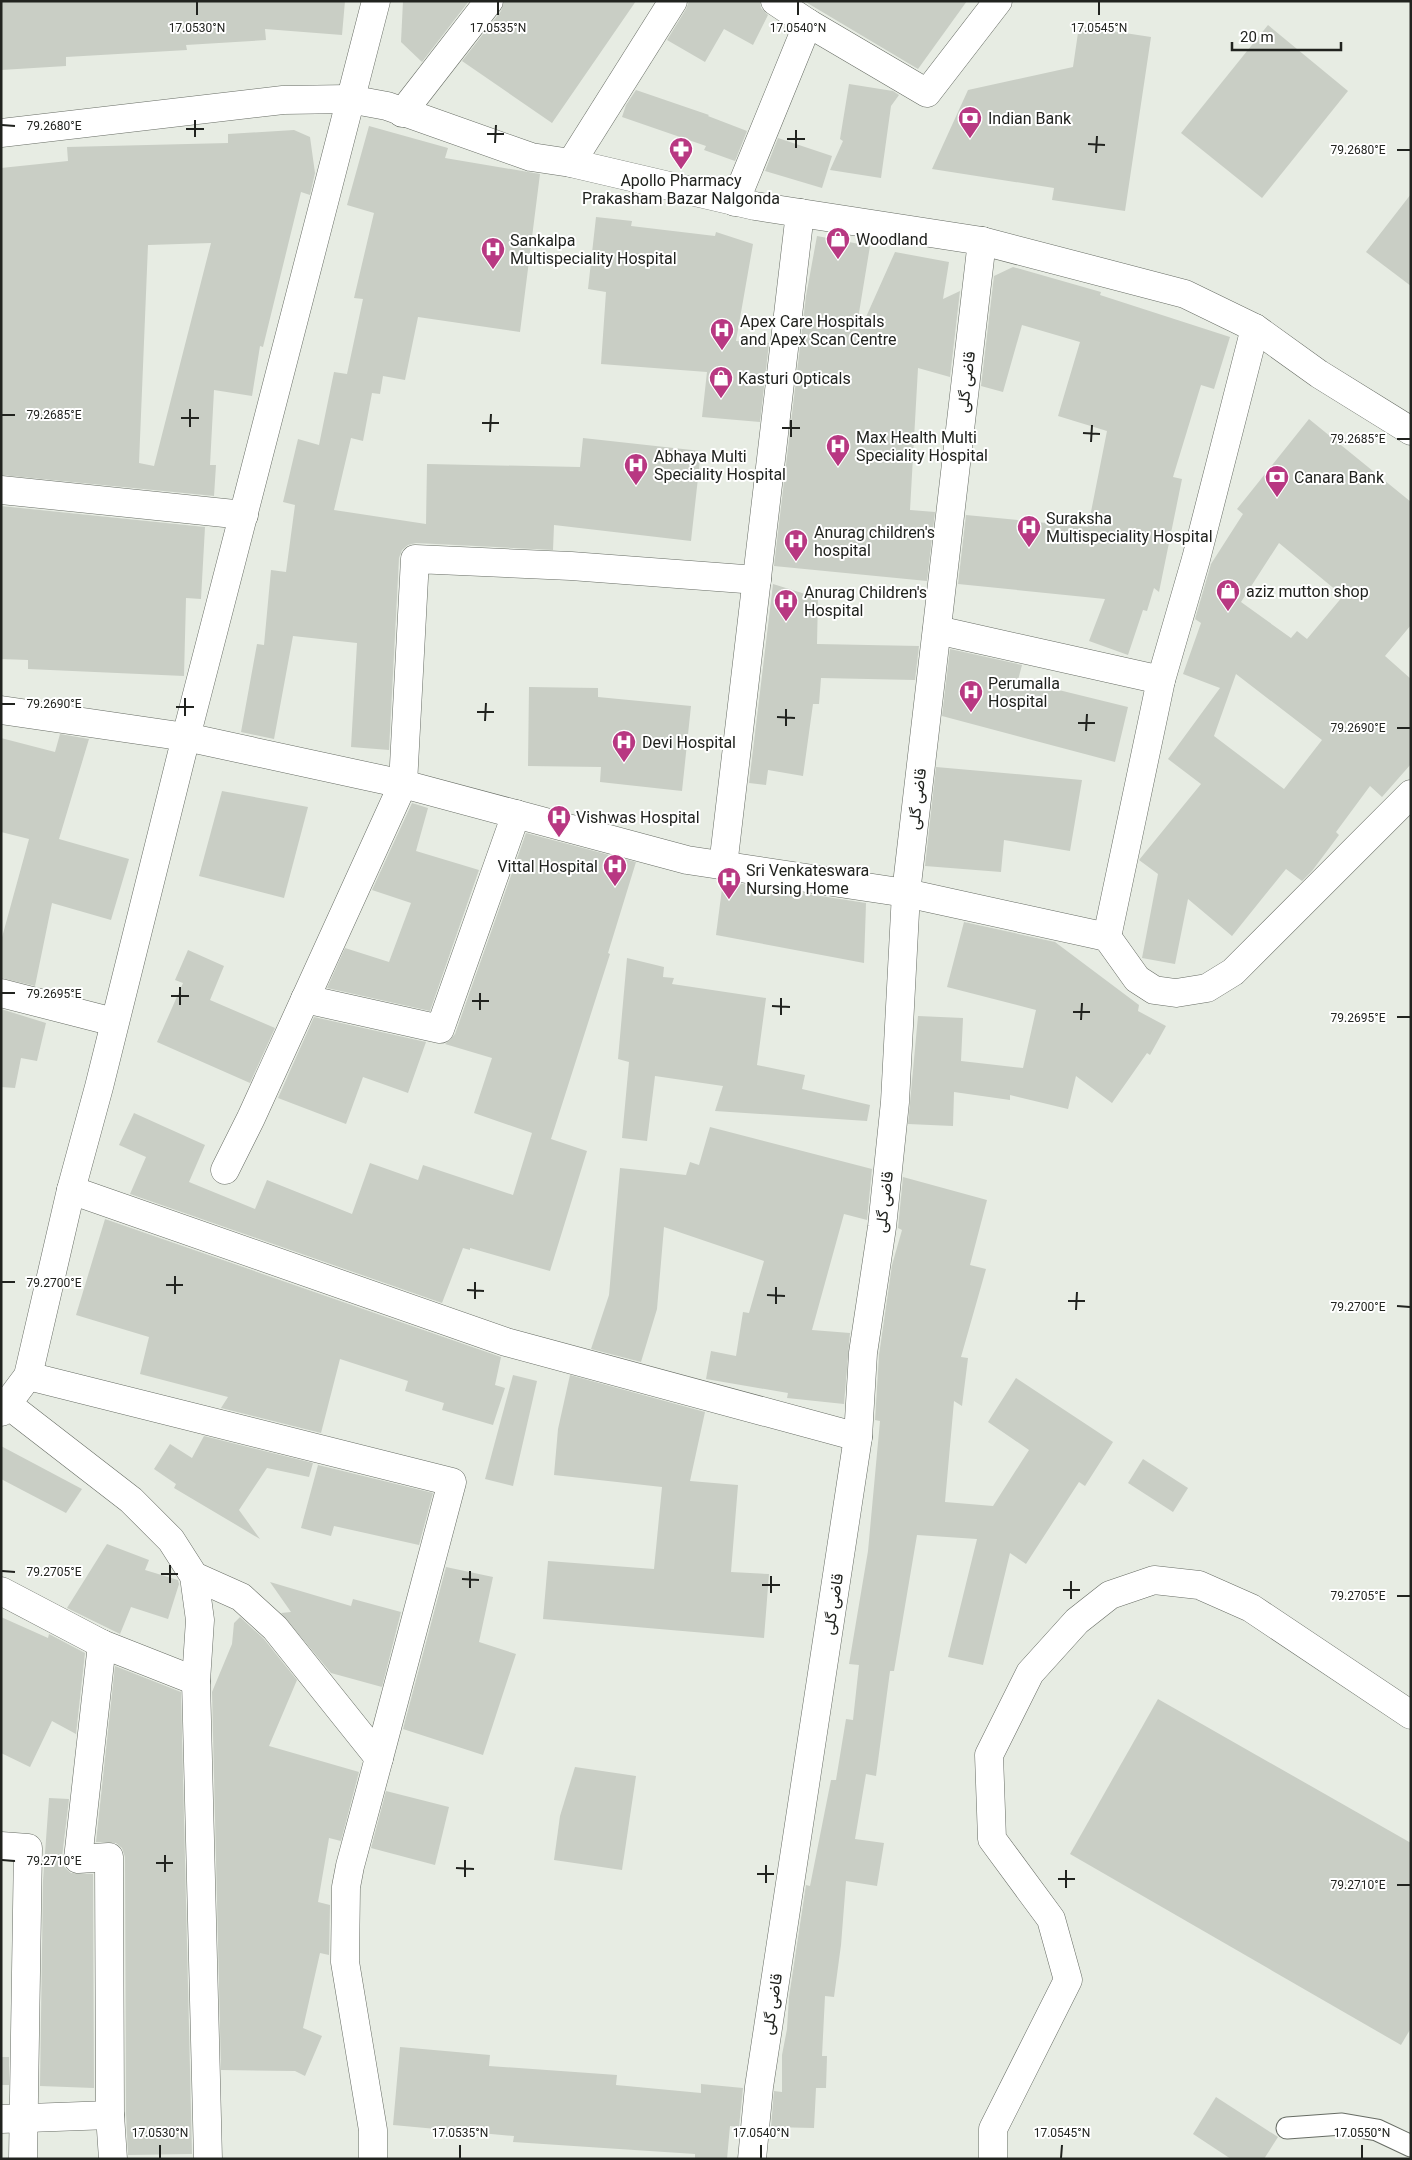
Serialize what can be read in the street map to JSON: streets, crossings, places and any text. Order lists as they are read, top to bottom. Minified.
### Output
{"streets":{"street":["قاضی گلی"]},"places":{"bank":["Indian Bank","Canara Bank"],"pharmacy":["Apollo Pharmacy Prakasham Bazar Nalgonda"],"shop":["Woodland","Kasturi Opticals","aziz mutton shop"],"hospital":["Sankalpa Multispeciality Hospital","Apex Care Hospitals and Apex Scan Centre","Max Health Multi Speciality Hospital","Abhaya Multi Speciality Hospital","Suraksha Multispeciality Hospital","Anurag children's hospital","Anurag Children's Hospital","Perumalla Hospital","Devi Hospital","Vishwas Hospital","Vittal Hospital","Sri Venkateswara Nursing Home"]},"scale_bar":"20 m","coordinates":["17.0530°N","17.0535°N","17.0540°N","17.0545°N","79.2680°E","79.2685°E","79.2690°E","79.2695°E","79.2700°E","79.2705°E","79.2710°E","17.0550°N"]}
